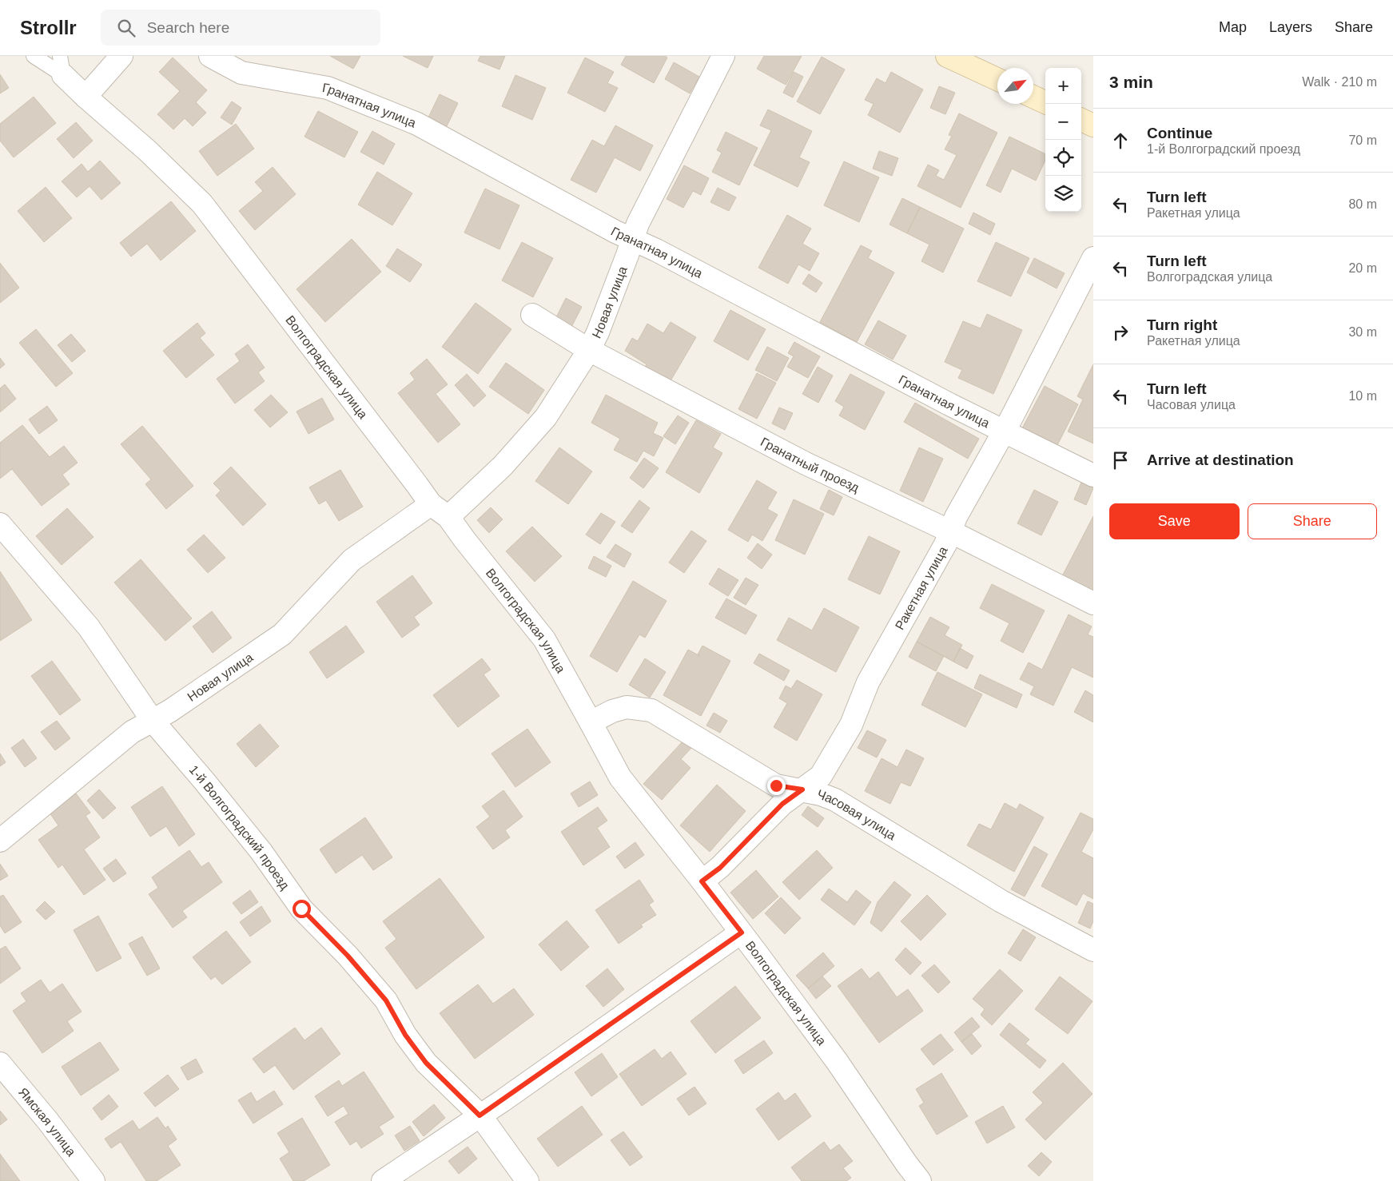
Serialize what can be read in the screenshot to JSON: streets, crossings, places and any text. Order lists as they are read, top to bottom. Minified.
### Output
{"streets":{"street":["Гранатная улица","Новая улица","Волгоградская улица","Гранатный проезд","Ракетная улица","Часовая улица","1-й Волгоградский проезд","Ямская улица"]},"crossings":[["Гранатная улица","Новая улица"],["Гранатная улица","Ракетная улица"],["Новая улица","Волгоградская улица"],["Новая улица","Гранатный проезд"],["Новая улица","1-й Волгоградский проезд"],["Волгоградская улица","Ракетная улица"],["Волгоградская улица","Часовая улица"],["Гранатный проезд","Ракетная улица"],["Ракетная улица","Часовая улица"]],"north":"top right","page":{"header":"Strollr","search":"Search here","nav":["Map","Layers","Share"],"heading":["3 min","Walk · 210 m"],"map_buttons":["+","−"],"list":[["Continue","1-й Волгоградский проезд","70 m"],["Turn left","Ракетная улица","80 m"],["Turn left","Волгоградская улица","20 m"],["Turn right","Ракетная улица","30 m"],["Turn left","Часовая улица","10 m"],"Arrive at destination"],"buttons":["Save","Share"]}}
